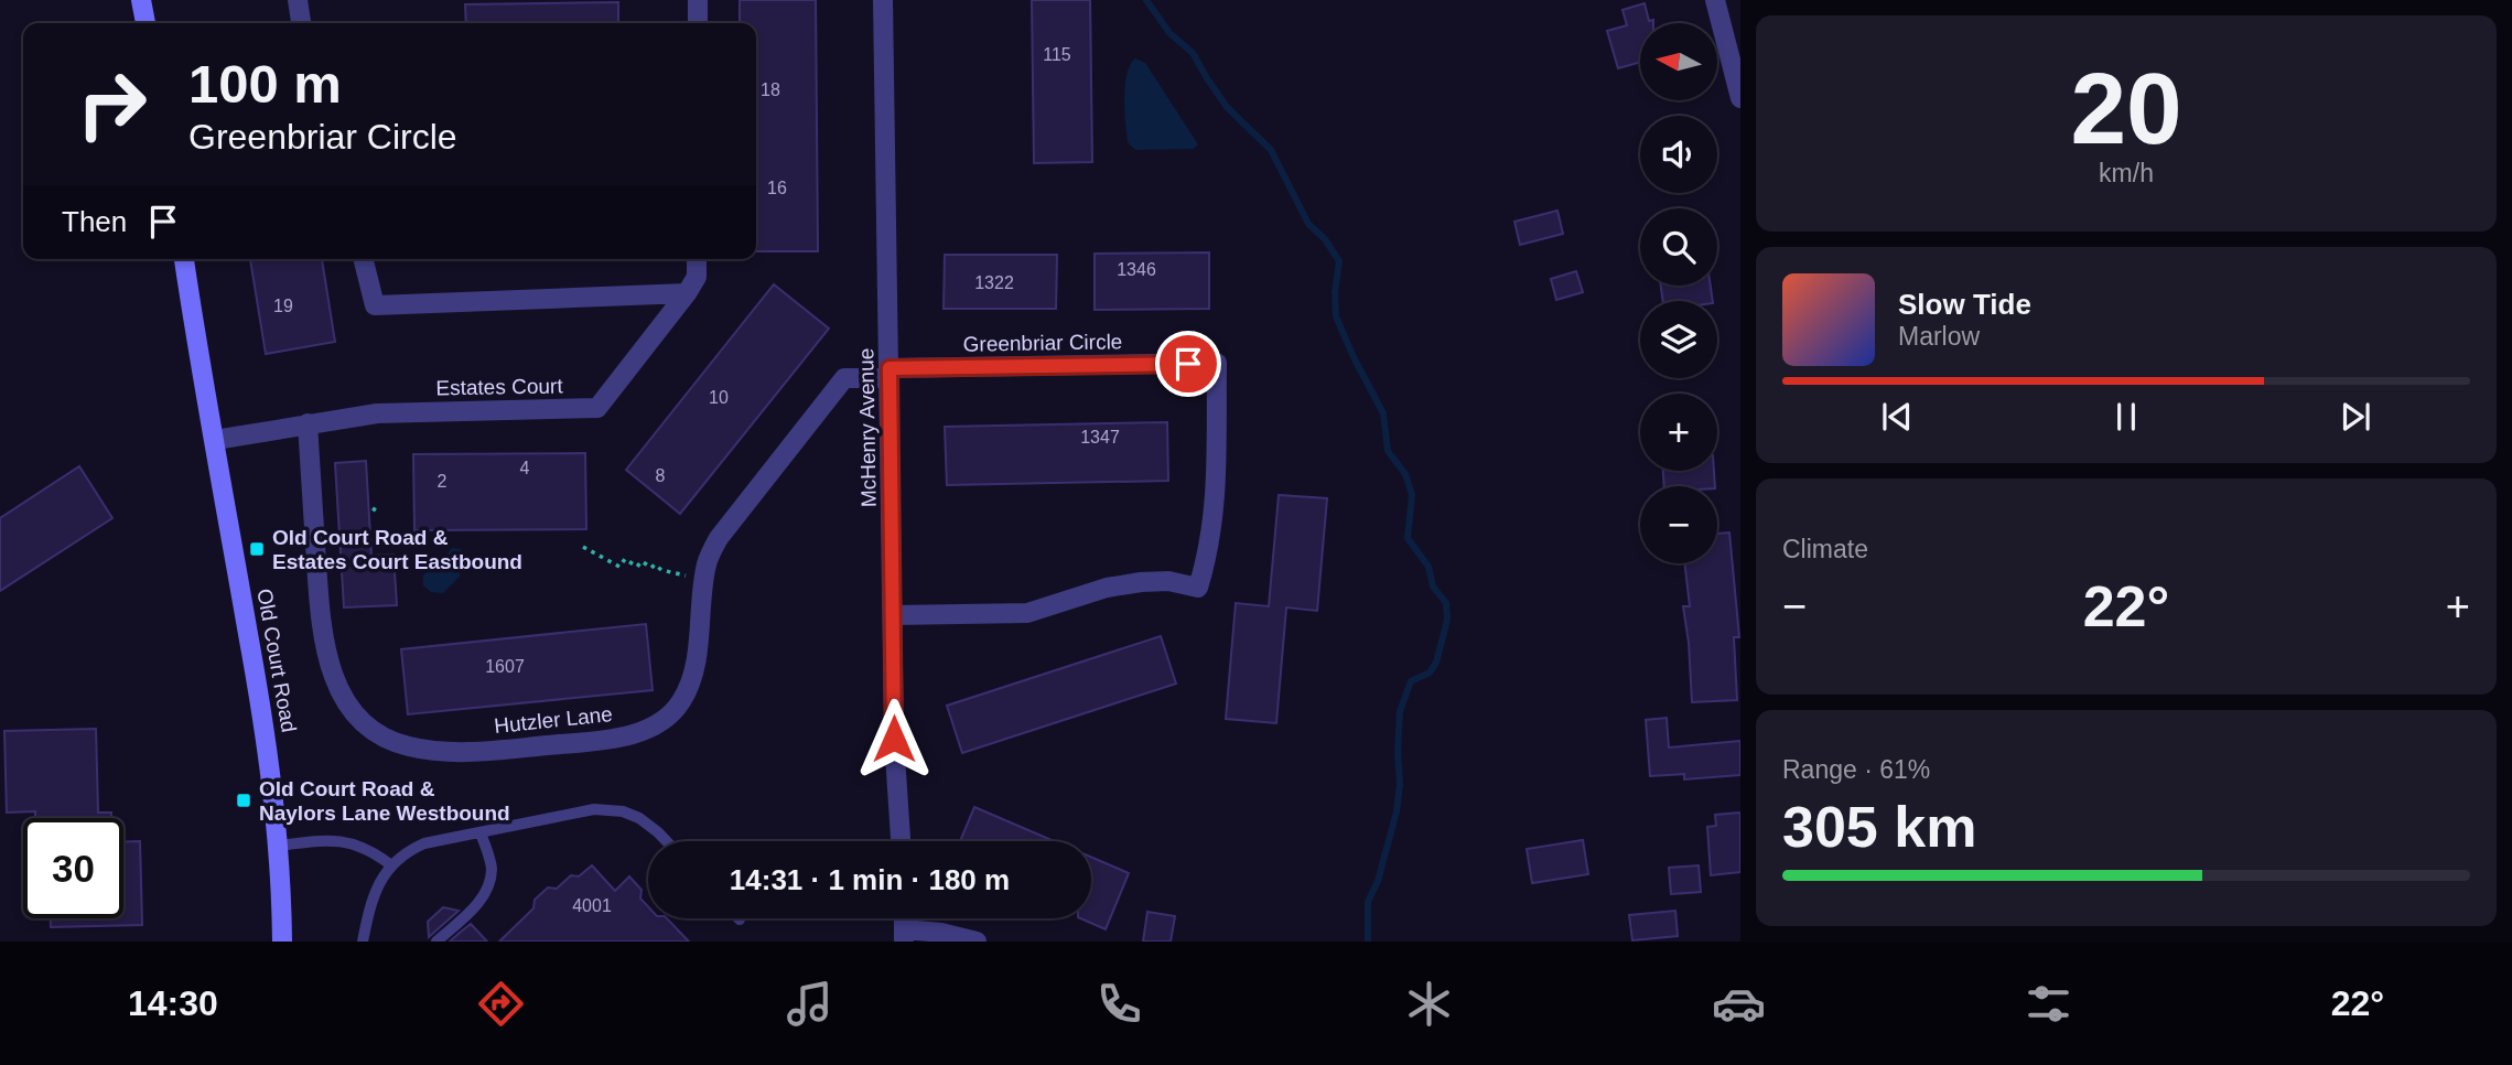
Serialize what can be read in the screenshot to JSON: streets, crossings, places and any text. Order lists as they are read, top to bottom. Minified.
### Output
{"streets":{"main road":["Old Court Road"],"street":["Greenbriar Circle","Estates Court","McHenry Avenue","Hutzler Lane"]},"crossings":[["Greenbriar Circle","McHenry Avenue"],["Greenbriar Circle","Hutzler Lane"],["Estates Court","Old Court Road"],["Estates Court","Hutzler Lane"],["McHenry Avenue","Hutzler Lane"]],"places":{"transit":["Old Court Road & Estates Court Eastbound","Old Court Road & Naylors Lane Westbound"]},"house_numbers":["115","18","16","1346","1322","19","10","1347","4","8","2","1607","4001"],"north":"left","page":{"tile":[["20","km/h"],"Climate",["Range · 61%","305 km"]],"map_buttons":["+","−"],"turn":["100 m","Greenbriar Circle"],"then":"Then","song":["Slow Tide","Marlow"],"heat":["−","22°","+"],"limit":"30","trip":"14:31 · 1 min · 180 m","tabs":["14:30","22°"]}}
